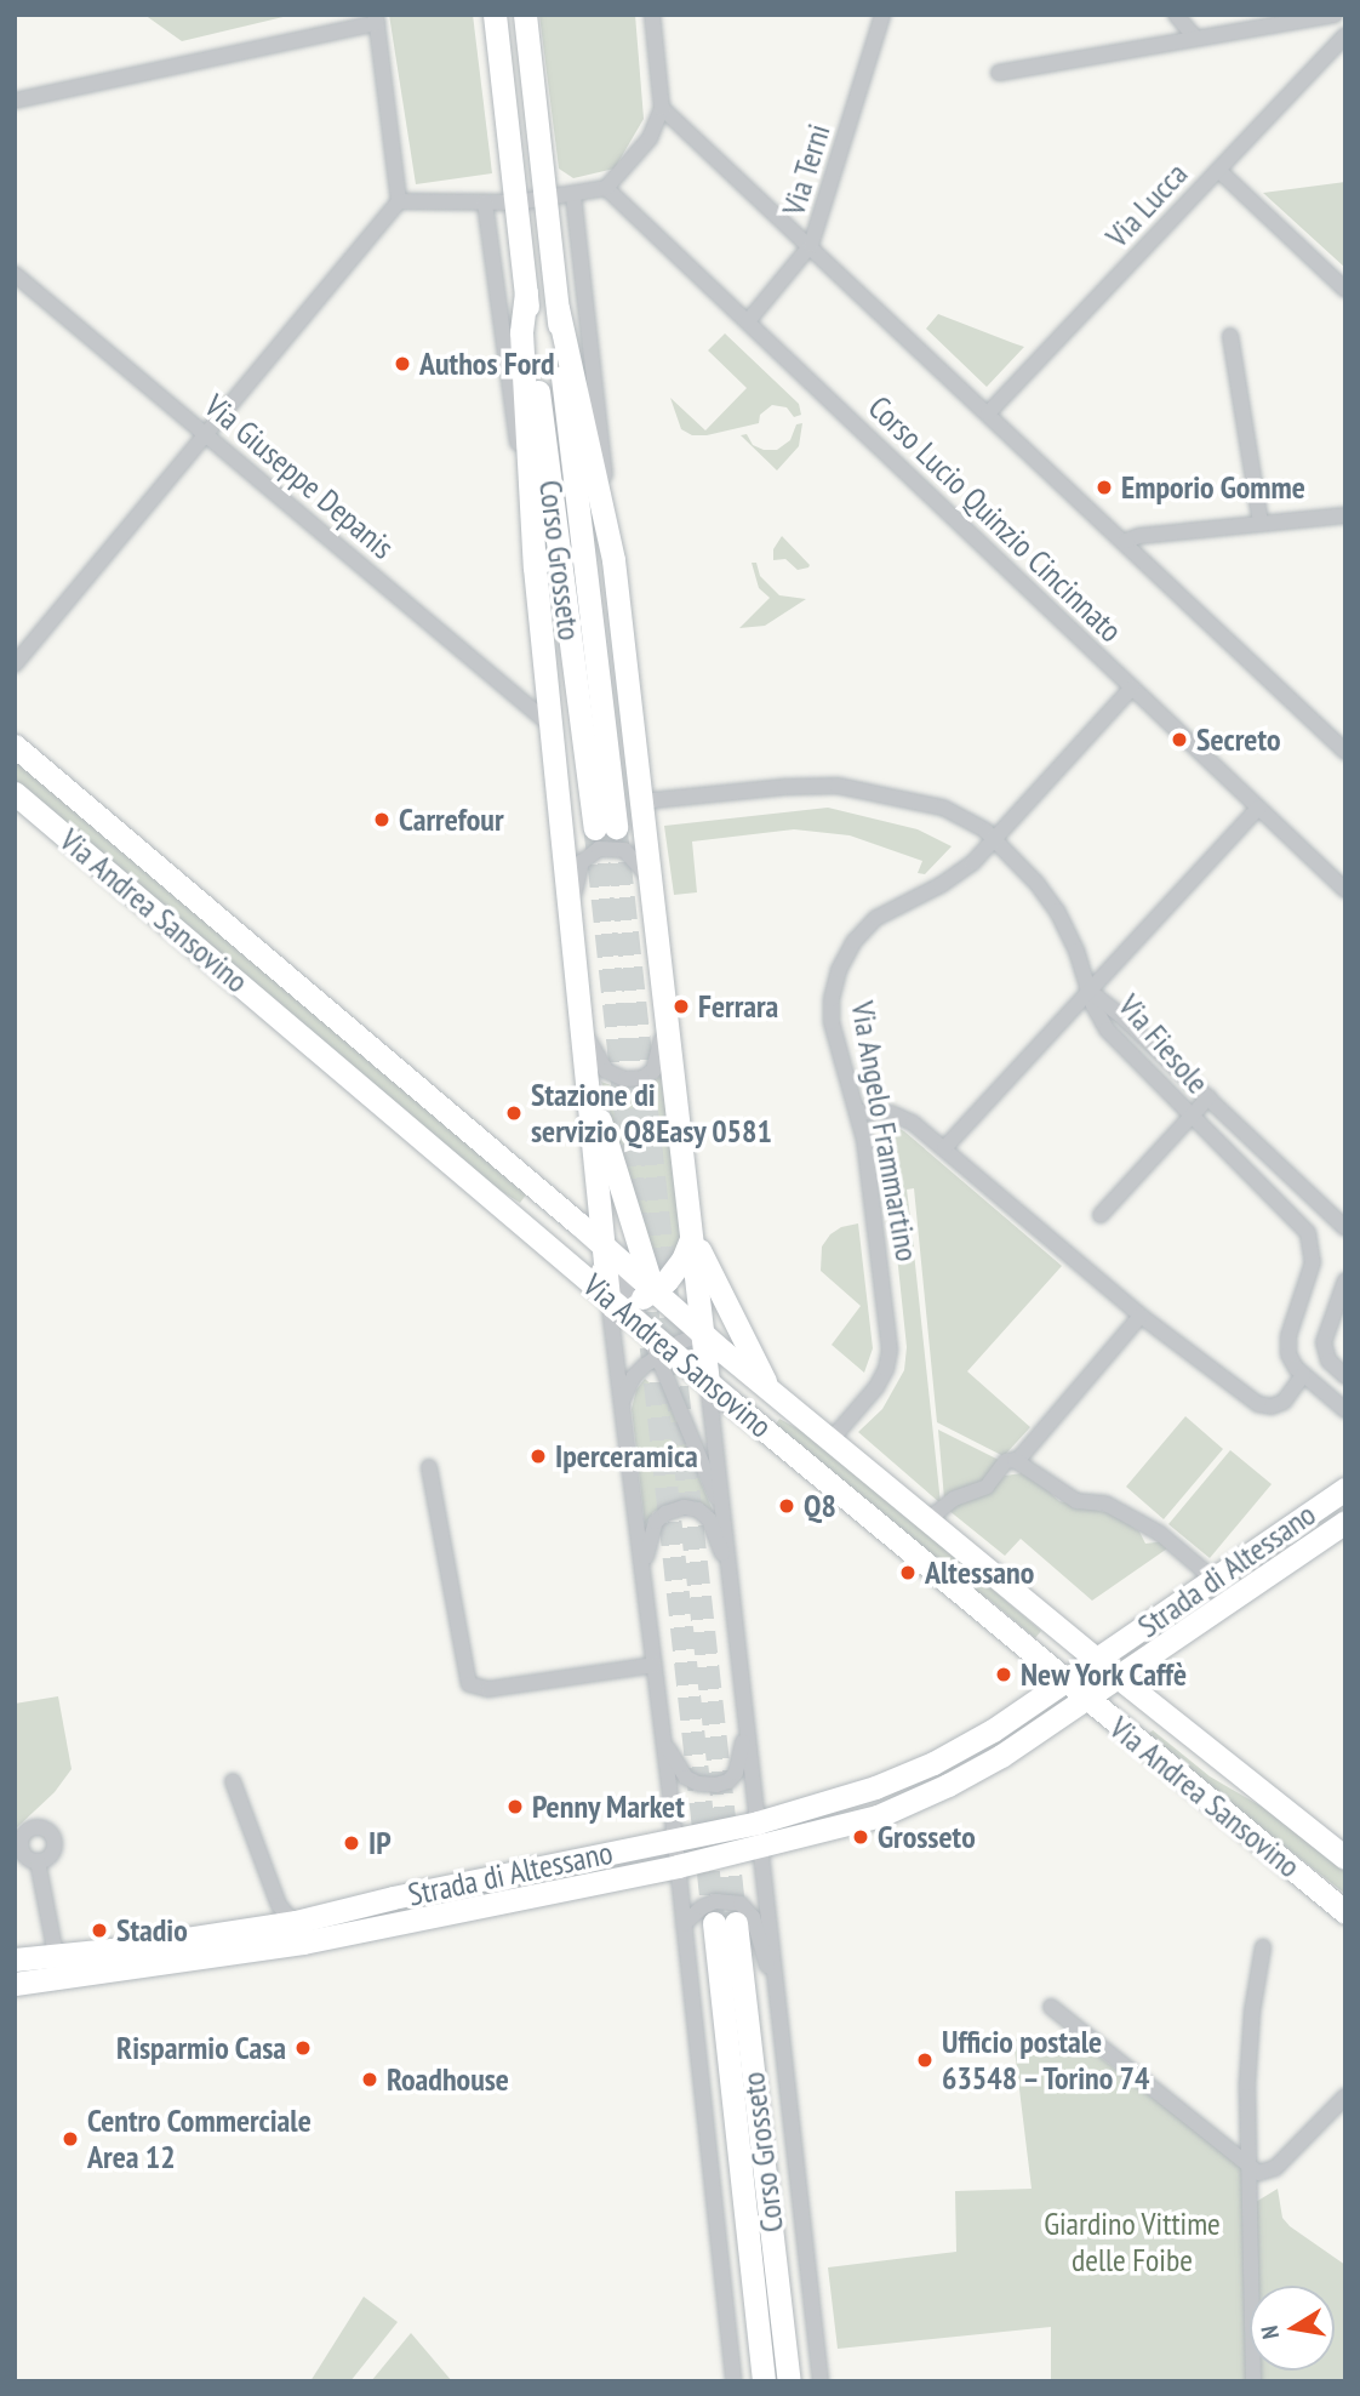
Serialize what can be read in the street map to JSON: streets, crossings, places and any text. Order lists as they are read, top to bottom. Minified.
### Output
{"streets":{"main road":["Corso Grosseto","Via Andrea Sansovino","Strada di Altessano"],"street":["Via Terni","Via Lucca","Via Giuseppe Depanis","Corso Lucio Quinzio Cincinnato","Via Fiesole","Via Angelo Frammartino"]},"crossings":[["Via Terni","Corso Lucio Quinzio Cincinnato"],["Via Giuseppe Depanis","Corso Grosseto"],["Corso Lucio Quinzio Cincinnato","Via Angelo Frammartino"],["Corso Grosseto","Via Andrea Sansovino"],["Corso Grosseto","Strada di Altessano"],["Via Andrea Sansovino","Via Angelo Frammartino"],["Via Andrea Sansovino","Strada di Altessano"]],"parks":["Giardino Vittime delle Foibe"],"places":["Authos Ford","Emporio Gomme","Secreto","Carrefour","Ferrara","Stazione di servizio Q8Easy 0581","Iperceramica","Q8","Altessano","New York Caffè","Penny Market","Grosseto","IP","Stadio","Risparmio Casa","Ufficio postale 63548 – Torino 74","Roadhouse","Centro Commerciale Area 12"],"north":"left"}
